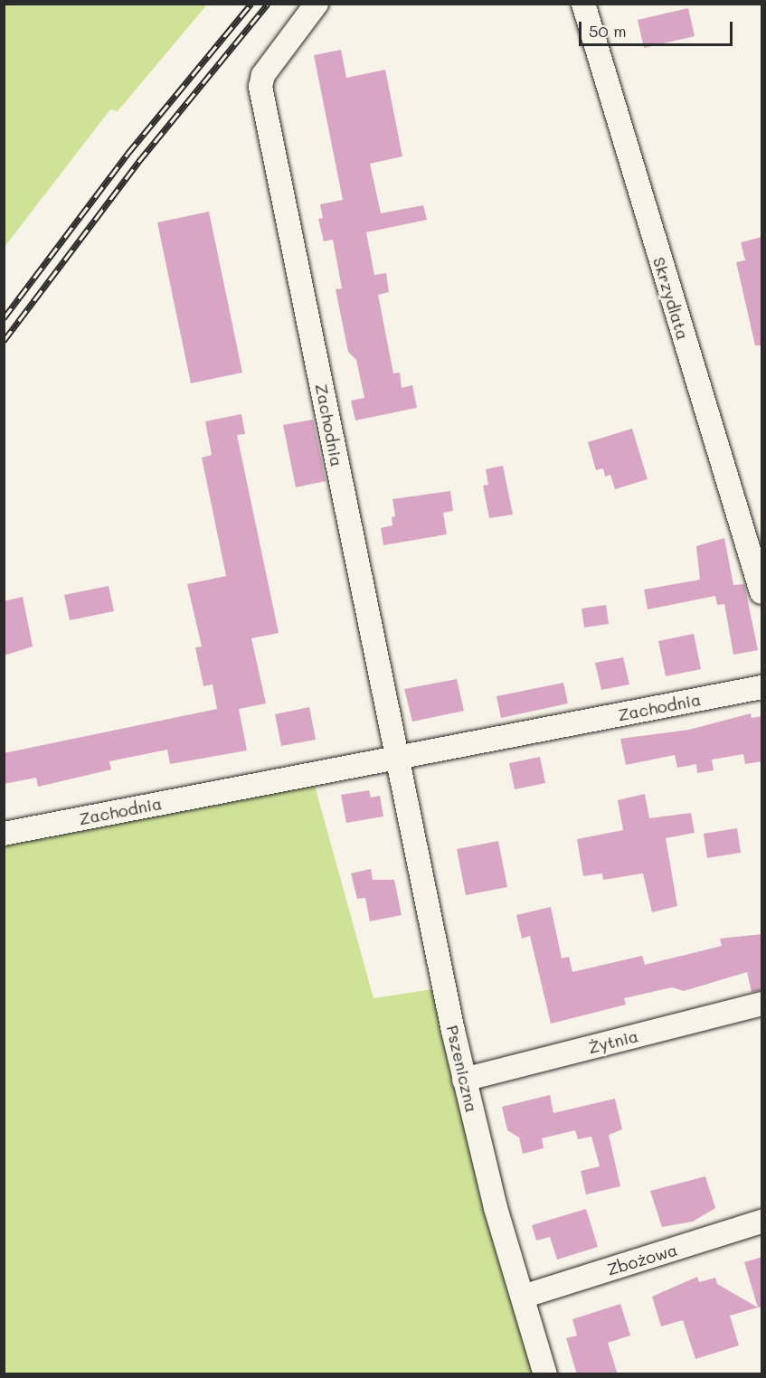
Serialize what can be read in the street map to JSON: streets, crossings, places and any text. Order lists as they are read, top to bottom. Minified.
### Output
{"streets":{"street":["Skrzydlata","Zachodnia","Żytnia","Pszeniczna","Zbożowa"]},"crossings":[["Zachodnia","Pszeniczna"],["Żytnia","Pszeniczna"],["Pszeniczna","Zbożowa"]],"scale_bar":"50 m"}
